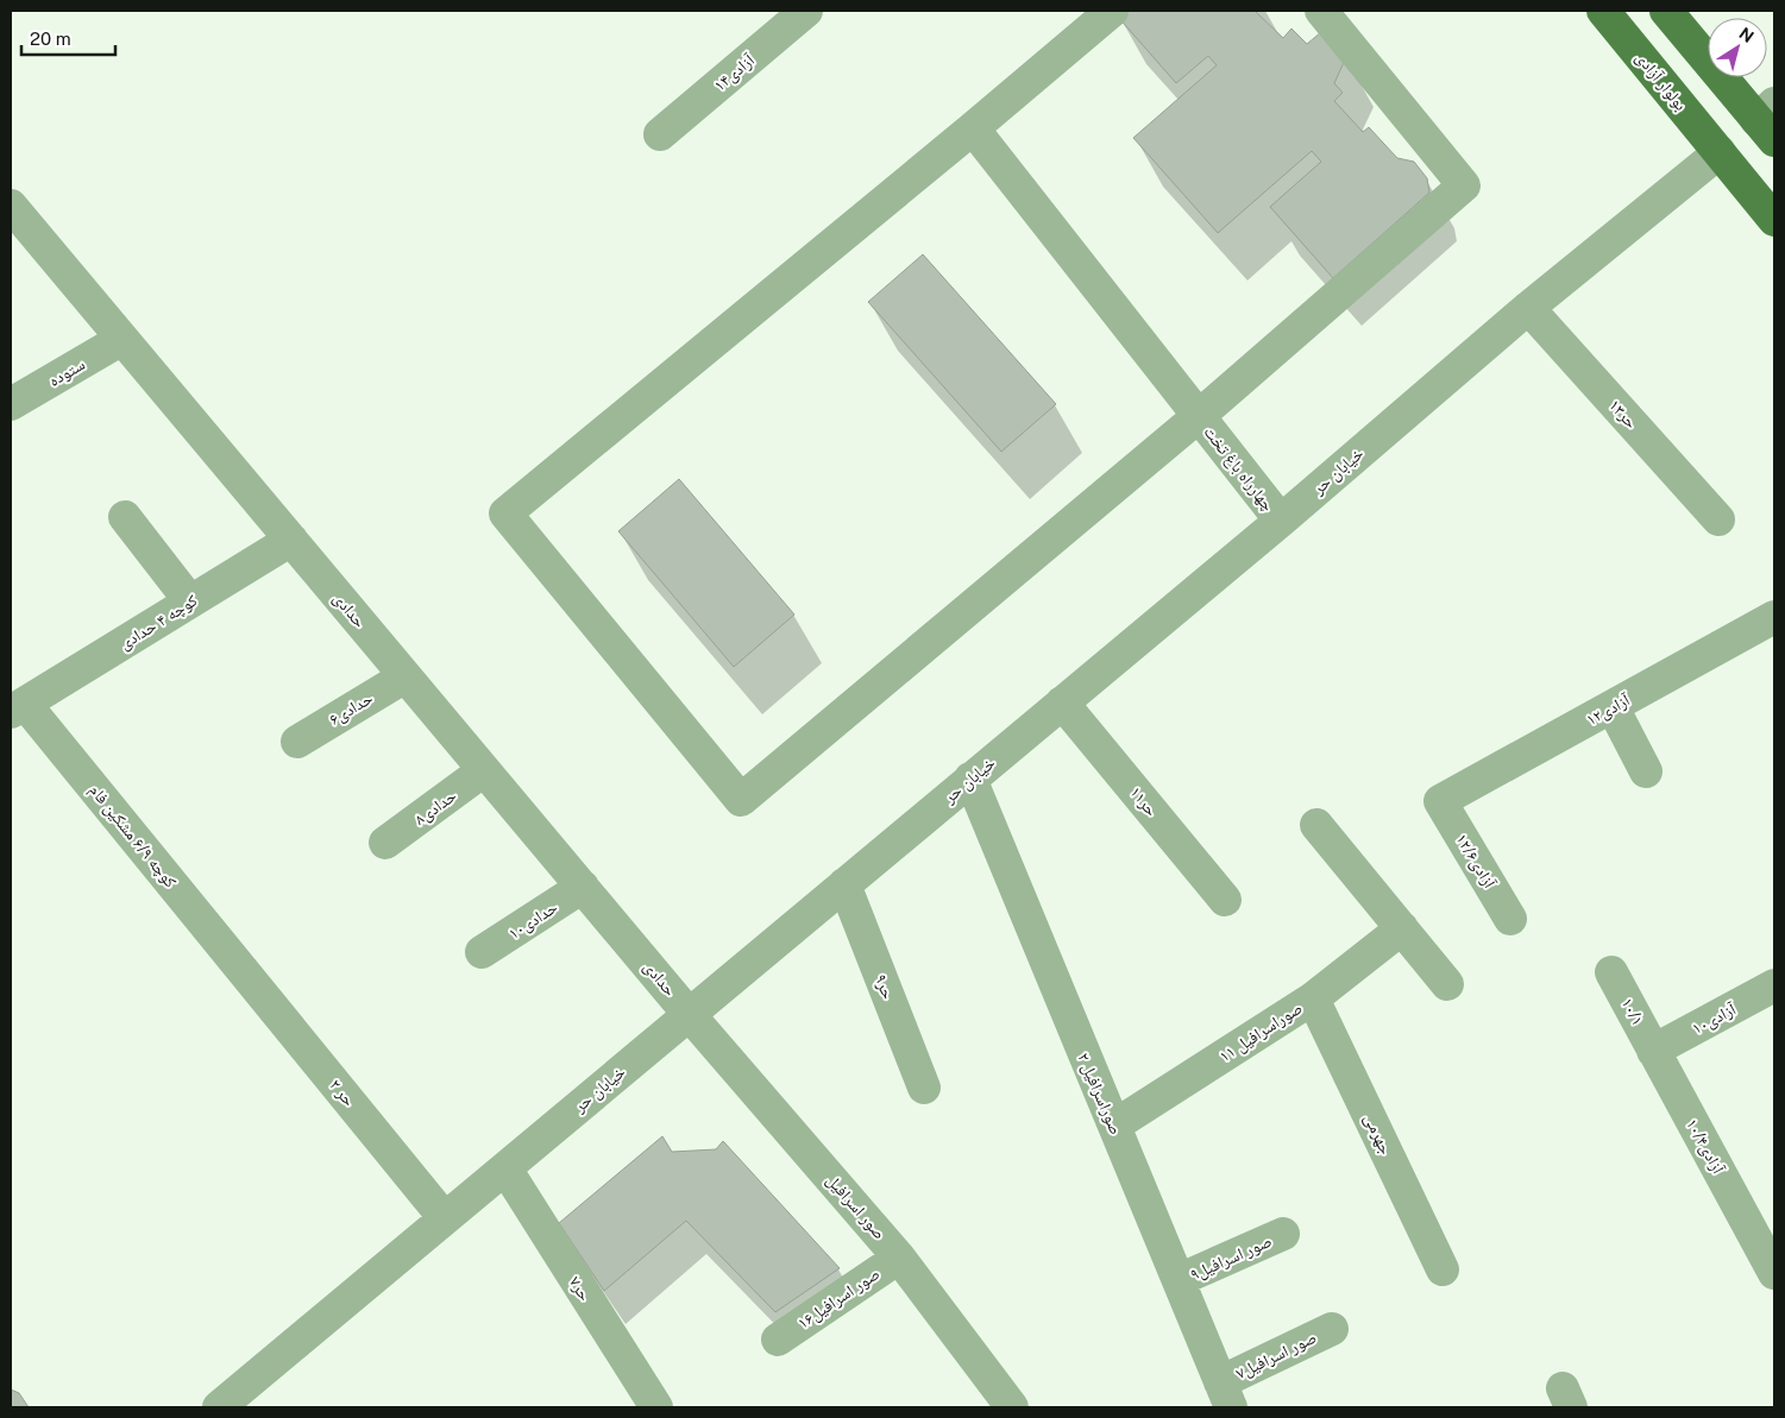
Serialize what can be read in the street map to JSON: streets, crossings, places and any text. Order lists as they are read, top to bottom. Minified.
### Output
{"streets":{"main road":["بولوار آزادی"],"street":["آزادی۱۴","ستوده","حر۱۳","چهارراه باغ تخت","خیابان حر","حدادی","کوچه ۴ حدادی","۶حدادی","آزادی۱۲","حر۱۱","۸حدادی","کوچه ۶/۹ مشکین فام","آزادی۱۲/۶","حدادی۱۰","حر۹","۱۰/۱","آزادی۱۰","صوراسرافیل ۱۱","۲ حر","صوراسرافیل ۲","جهرمی","آزادی۱۰/۴","صور اسرافیل","صور اسرافیل۹","حر۷","صور اسرافیل۱۶","صور اسرافیل۷"]},"crossings":[["بولوار آزادی","خیابان حر"],["ستوده","حدادی"],["حر۱۳","خیابان حر"],["چهارراه باغ تخت","خیابان حر"],["خیابان حر","حدادی"],["خیابان حر","حر۱۱"],["خیابان حر","حر۹"],["خیابان حر","۲ حر"],["خیابان حر","صوراسرافیل ۲"],["خیابان حر","صور اسرافیل"],["خیابان حر","حر۷"],["حدادی","کوچه ۴ حدادی"],["حدادی","۶حدادی"],["حدادی","۸حدادی"],["حدادی","حدادی۱۰"],["حدادی","صور اسرافیل"],["کوچه ۴ حدادی","کوچه ۶/۹ مشکین فام"],["آزادی۱۲","آزادی۱۲/۶"],["کوچه ۶/۹ مشکین فام","۲ حر"],["۱۰/۱","آزادی۱۰"],["۱۰/۱","آزادی۱۰/۴"],["آزادی۱۰","آزادی۱۰/۴"],["صوراسرافیل ۱۱","صوراسرافیل ۲"],["صوراسرافیل ۱۱","جهرمی"],["صوراسرافیل ۲","صور اسرافیل۹"],["صوراسرافیل ۲","صور اسرافیل۷"],["صور اسرافیل","صور اسرافیل۱۶"]],"scale_bar":"20 m","north":"top right"}
